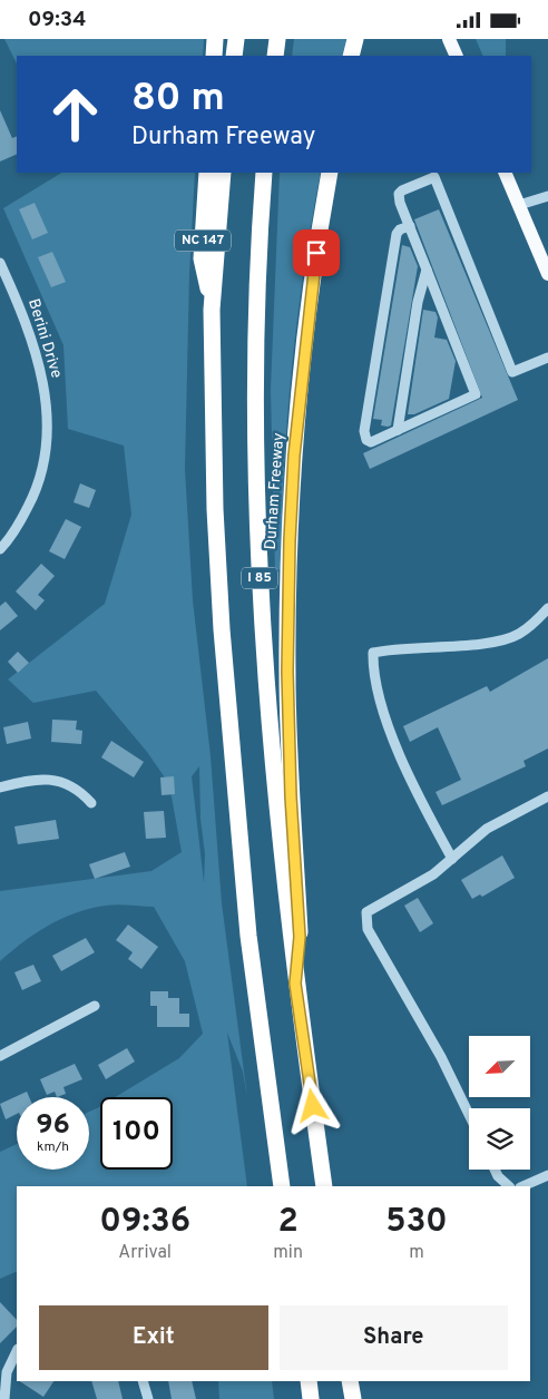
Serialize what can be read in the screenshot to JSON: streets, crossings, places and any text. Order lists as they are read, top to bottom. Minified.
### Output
{"streets":{"highway":["NC 147","Durham Freeway","I 85"],"street":["Berini Drive"]},"crossings":[["NC 147","I 85"],["Durham Freeway","I 85"]],"north":"bottom left","page":{"status":"09:34","turn":["80 m","Durham Freeway"],"speed":"96 km/h","limit":"100","eta":["09:36","Arrival","2","min","530","m"],"buttons":["Exit","Share"]}}
